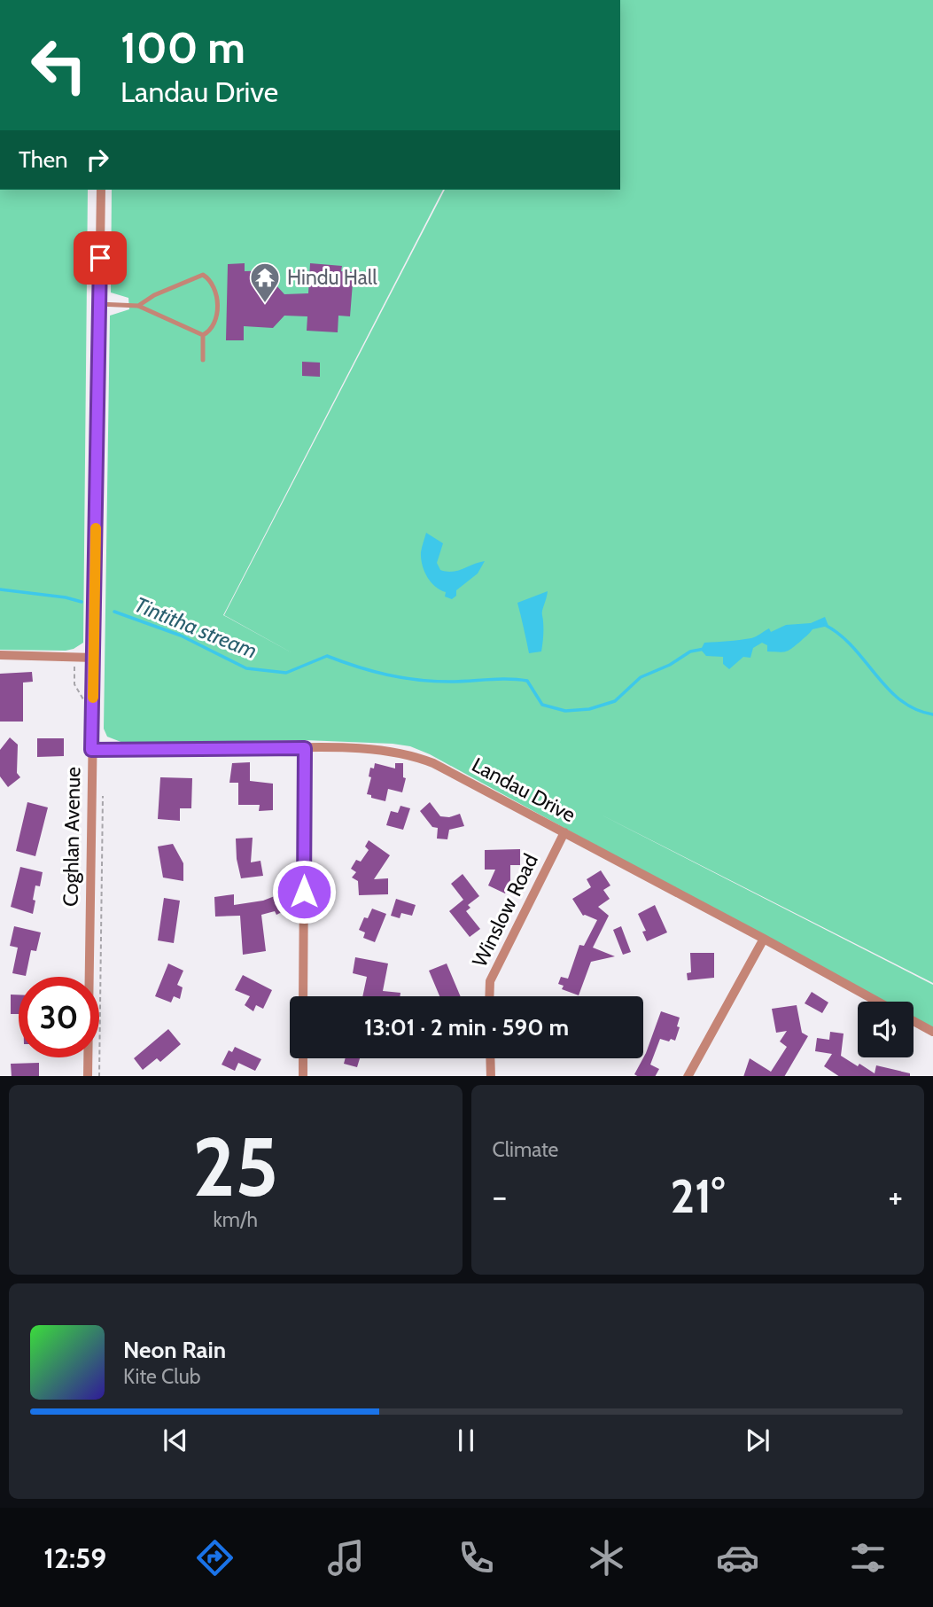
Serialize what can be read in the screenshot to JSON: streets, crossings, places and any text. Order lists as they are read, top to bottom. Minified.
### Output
{"streets":{"street":["Landau Drive","Coghlan Avenue","Winslow Road"]},"crossings":[["Landau Drive","Coghlan Avenue"],["Landau Drive","Winslow Road"]],"water":["Tintitha stream"],"places":{"temple":["Hindu Hall"]},"page":{"turn":["100 m","Landau Drive"],"then":"Then","limit":"30","trip":"13:01 · 2 min · 590 m","tile":[["25","km/h"],"Climate"],"heat":["−","21°","+"],"song":["Neon Rain","Kite Club"],"tabs":"12:59"}}
